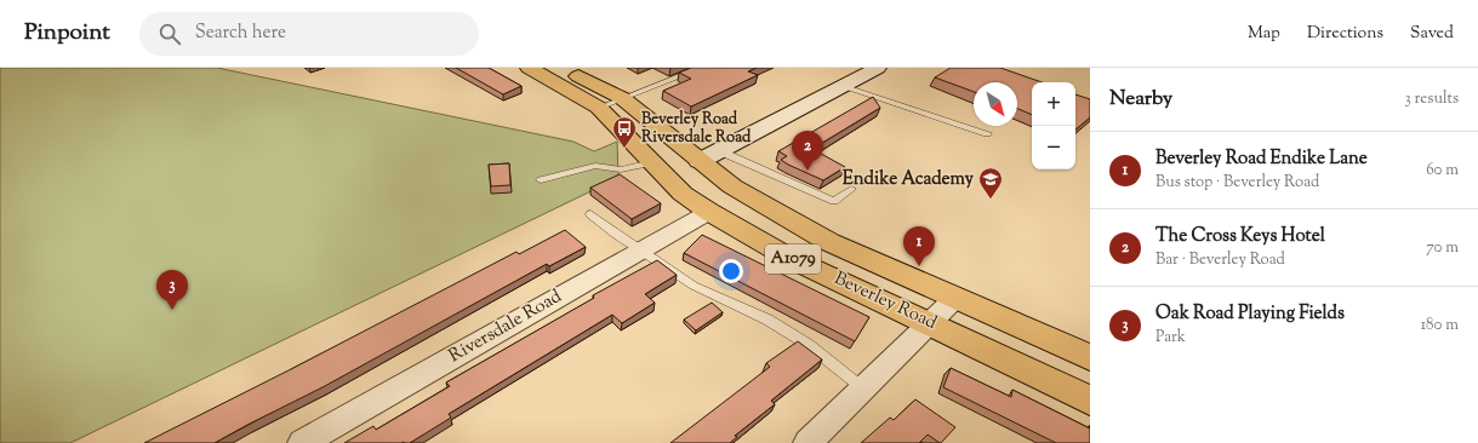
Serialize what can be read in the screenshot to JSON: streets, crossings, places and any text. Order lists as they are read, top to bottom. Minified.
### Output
{"streets":{"main road":["A1079","Beverley Road"],"street":["Riversdale Road"]},"crossings":[["Beverley Road","Riversdale Road"]],"places":{"bus stop":["Beverley Road Riversdale Road"],"school or university":["Endike Academy"]},"north":"bottom right","page":{"header":"Pinpoint","search":"Search here","nav":["Map","Directions","Saved"],"heading":["Nearby","3 results"],"map_buttons":["+","−"],"pins":["2","1","3"],"list":[{"mark":"1","name":"Beverley Road Endike Lane","note":"Bus stop · Beverley Road","value":"60 m"},{"mark":"2","name":"The Cross Keys Hotel","note":"Bar · Beverley Road","value":"70 m"},{"mark":"3","name":"Oak Road Playing Fields","note":"Park","value":"180 m"}]}}
